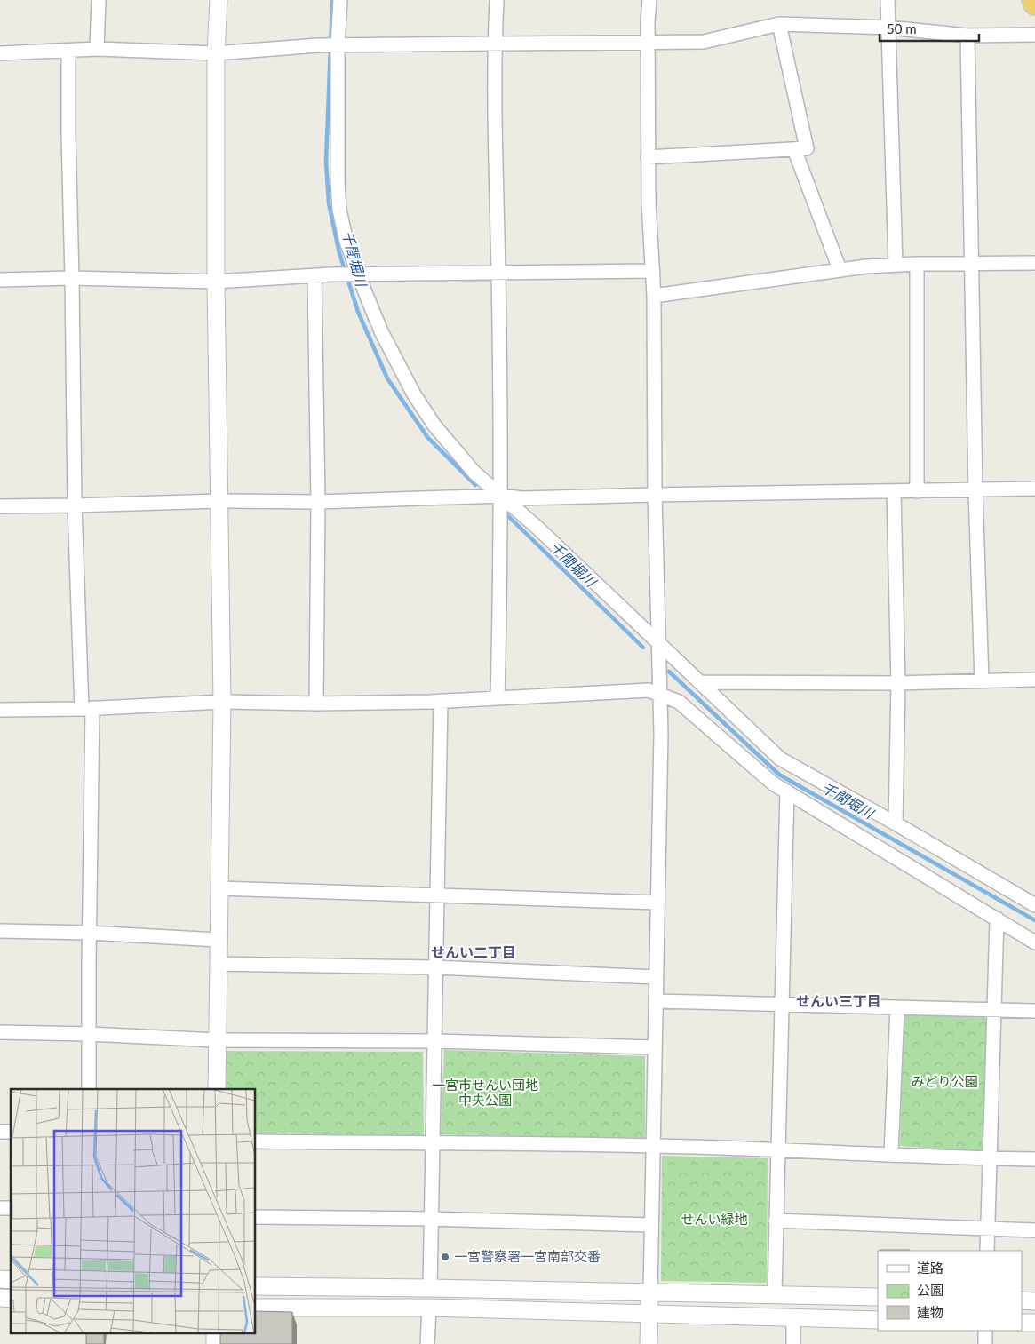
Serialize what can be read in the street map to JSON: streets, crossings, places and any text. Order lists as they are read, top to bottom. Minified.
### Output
{"districts":["せんい二丁目","せんい三丁目"],"water":["千間堀川"],"parks":["みどり公園","一宮市せんい団地 中央公園","せんい緑地"],"places":["一宮警察署一宮南部交番"],"legend":["道路","公園","建物"],"scale_bar":"50 m"}
